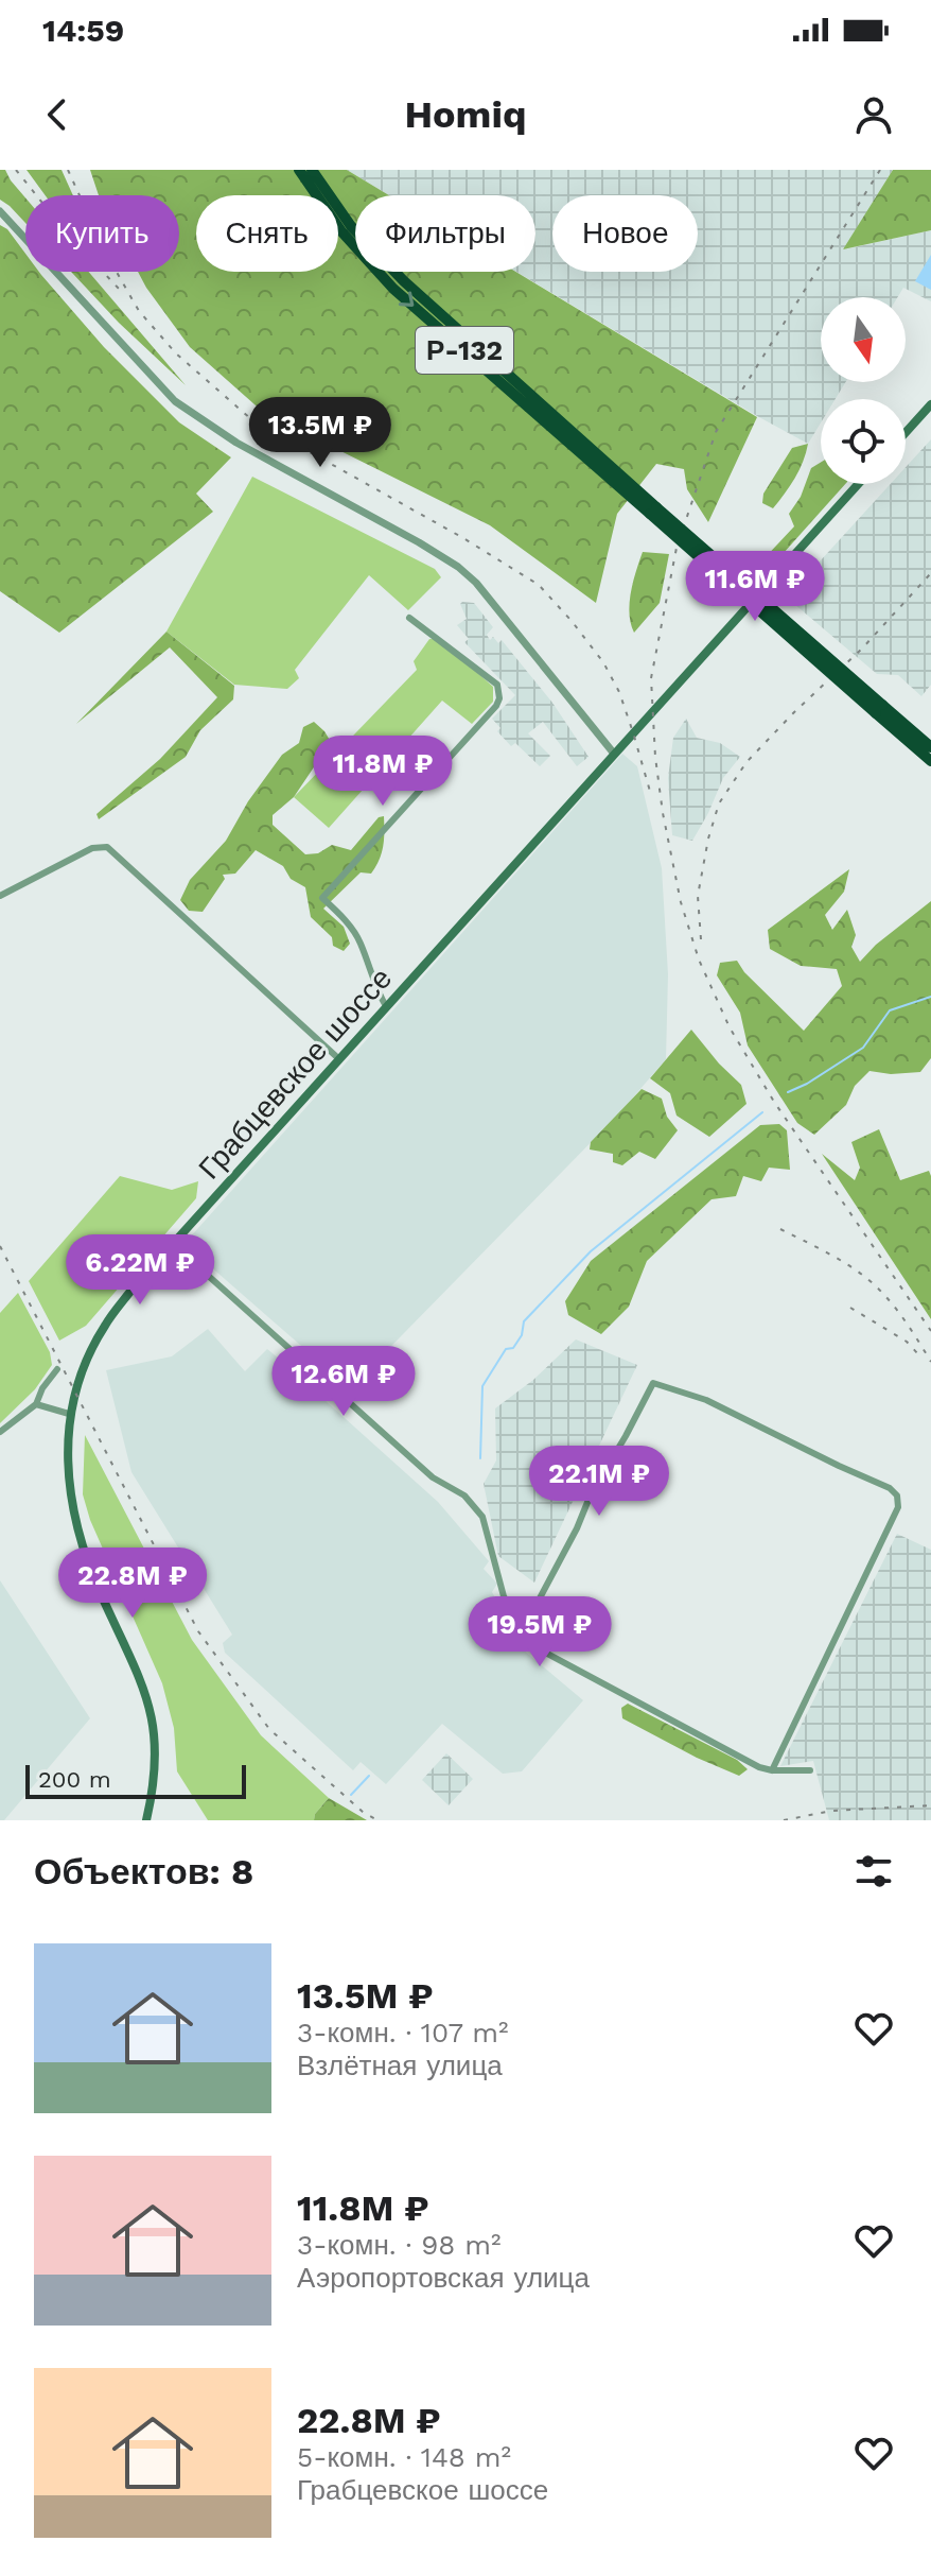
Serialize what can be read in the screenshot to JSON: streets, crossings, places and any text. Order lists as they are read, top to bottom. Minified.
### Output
{"streets":{"highway":["Р-132"],"main road":["Грабцевское шоссе"]},"scale_bar":"200 m","north":"bottom","page":{"status":"14:59","header":"Homiq","chip":["Купить","Снять","Фильтры","Новое"],"price":["13.5M ₽","11.6M ₽","11.8M ₽","6.22M ₽","12.6M ₽","22.1M ₽","22.8M ₽","19.5M ₽"],"scale":"200 m","heading":"Объектов: 8","list":[{"name":"13.5M ₽","note":"3-комн. · 107 m² · Взлётная улица"},{"name":"11.8M ₽","note":"3-комн. · 98 m² · Аэропортовская улица"},{"name":"22.8M ₽","note":"5-комн. · 148 m² · Грабцевское шоссе"}]}}
